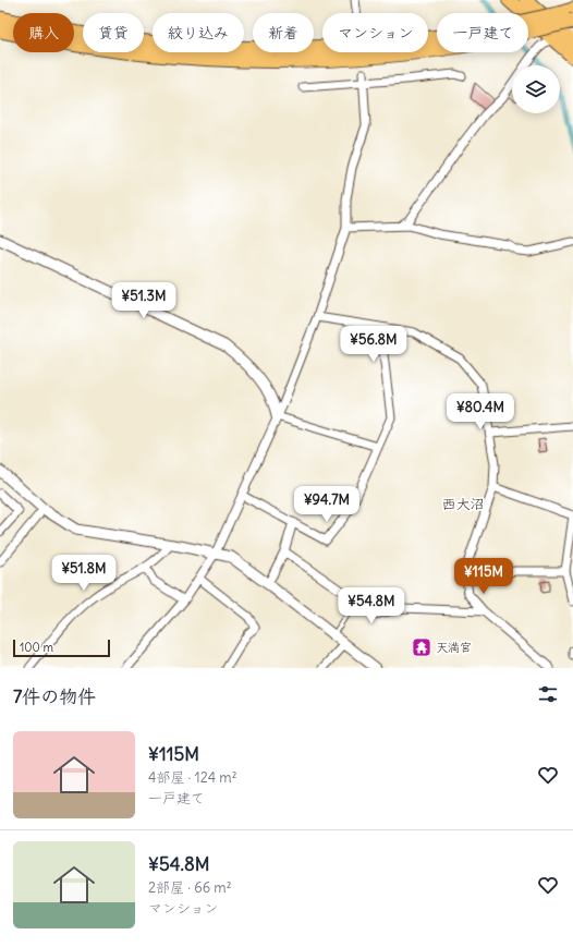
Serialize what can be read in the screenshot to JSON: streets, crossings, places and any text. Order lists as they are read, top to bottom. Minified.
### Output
{"districts":["西大沼"],"places":{"temple":["天満宮"]},"scale_bar":"100 m","page":{"chip":["購入","賃貸","絞り込み","新着","マンション","一戸建て"],"price":["¥51.3M","¥56.8M","¥80.4M","¥94.7M","¥51.8M","¥115M","¥54.8M"],"scale":"100 m","heading":"7件の物件","list":[{"name":"¥115M","note":"4部屋 · 124 m² · 一戸建て"},{"name":"¥54.8M","note":"2部屋 · 66 m² · マンション"}]}}
